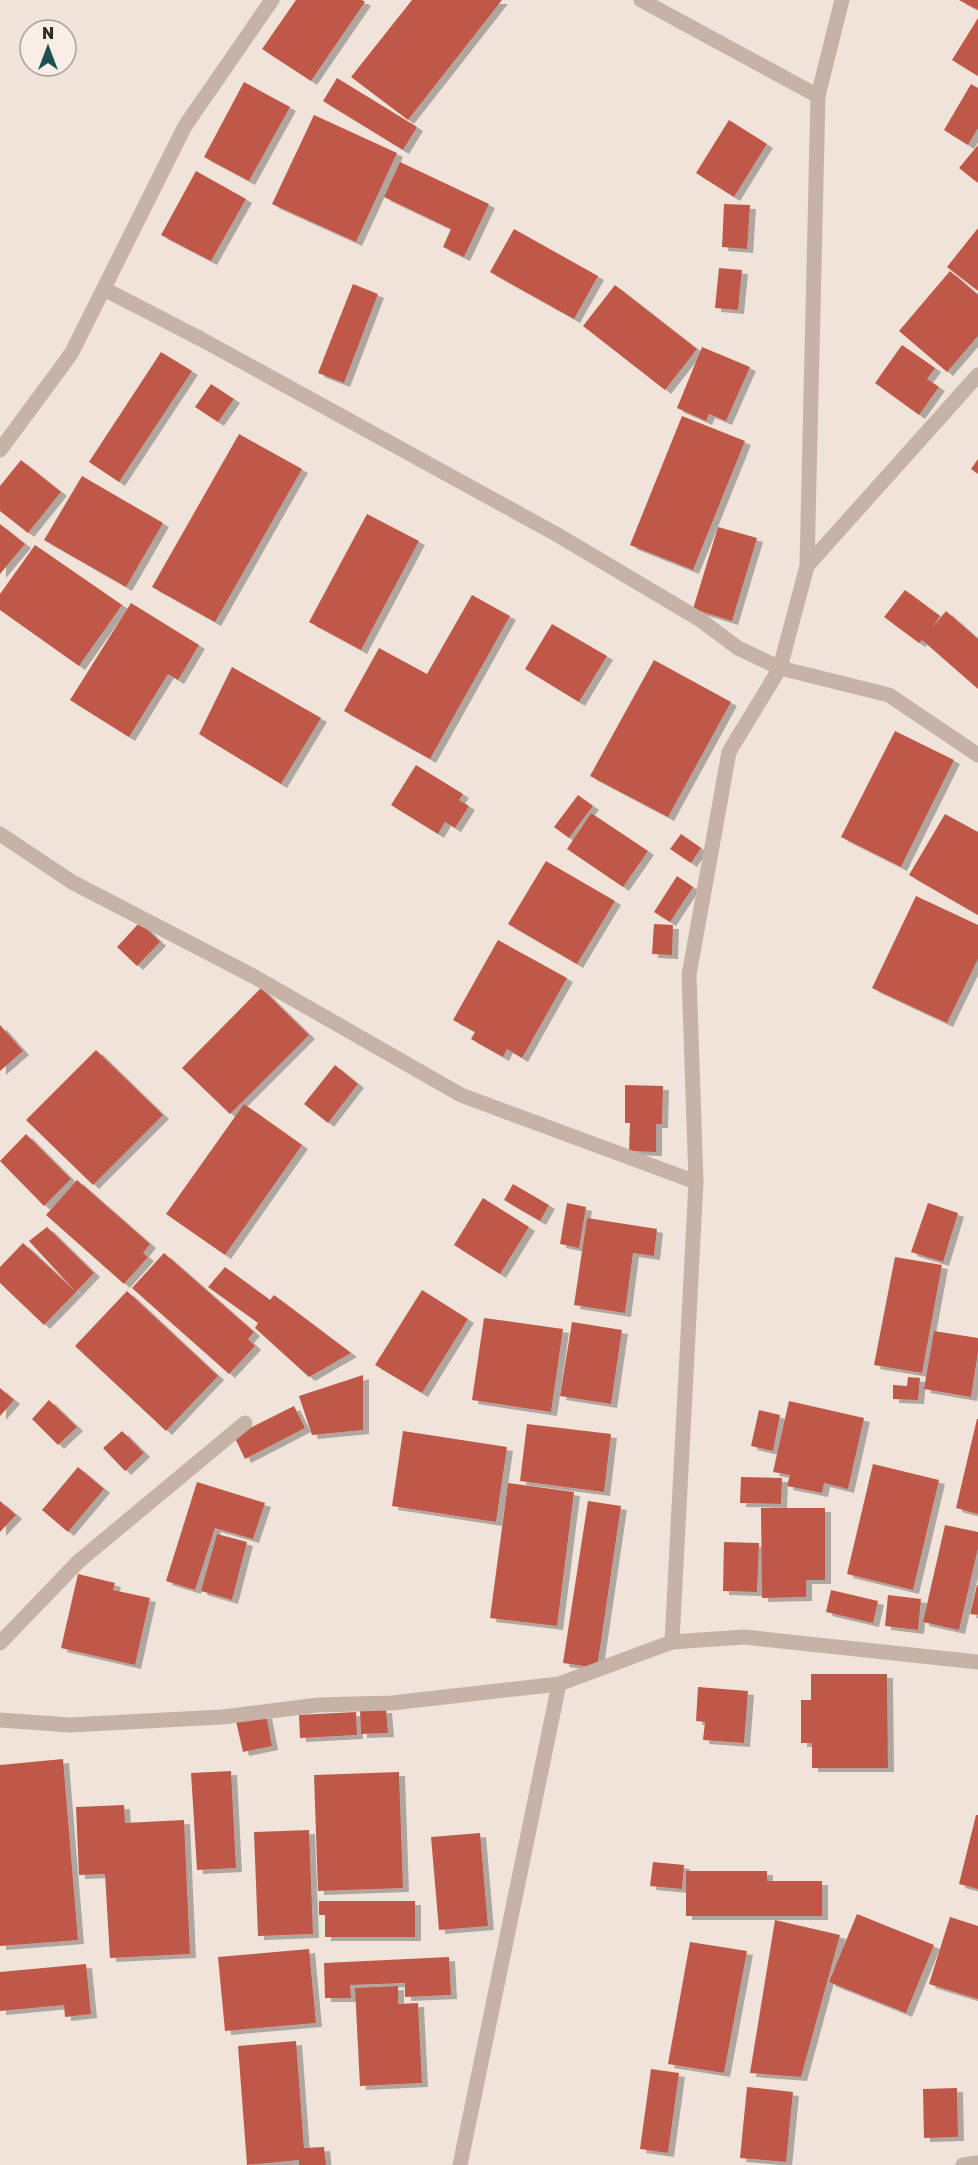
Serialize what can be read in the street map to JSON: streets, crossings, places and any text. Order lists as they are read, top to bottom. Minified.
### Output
{"north":"top"}
